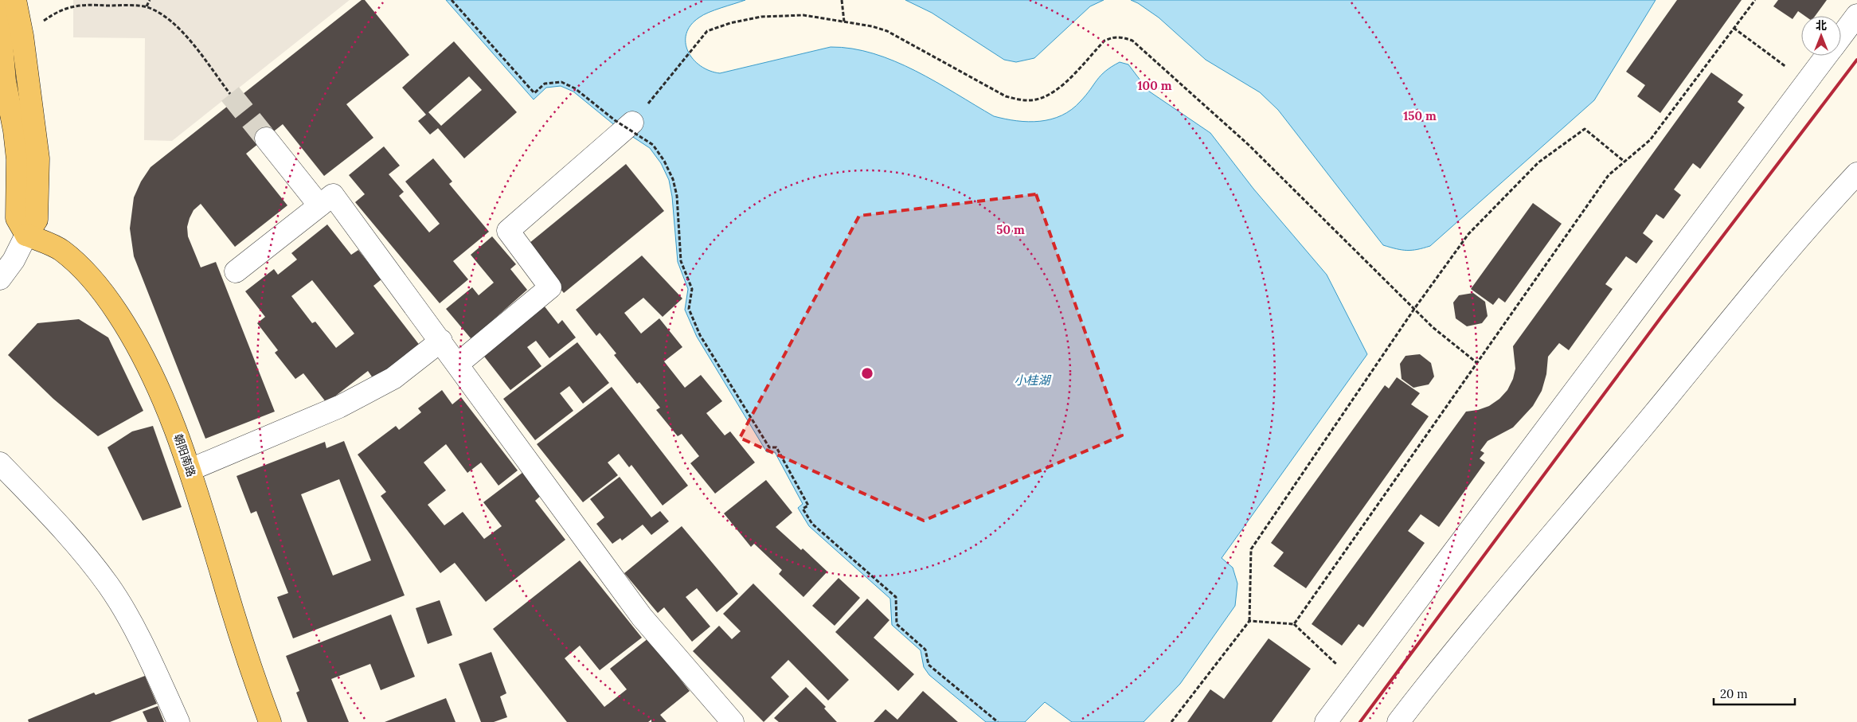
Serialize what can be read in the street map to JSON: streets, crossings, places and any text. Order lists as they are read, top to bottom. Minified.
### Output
{"streets":{"main road":["朝阳南路"]},"water":["小桂湖"],"scale_bar":"20 m","north":"top","rings":["100 m","150 m","50 m"]}
